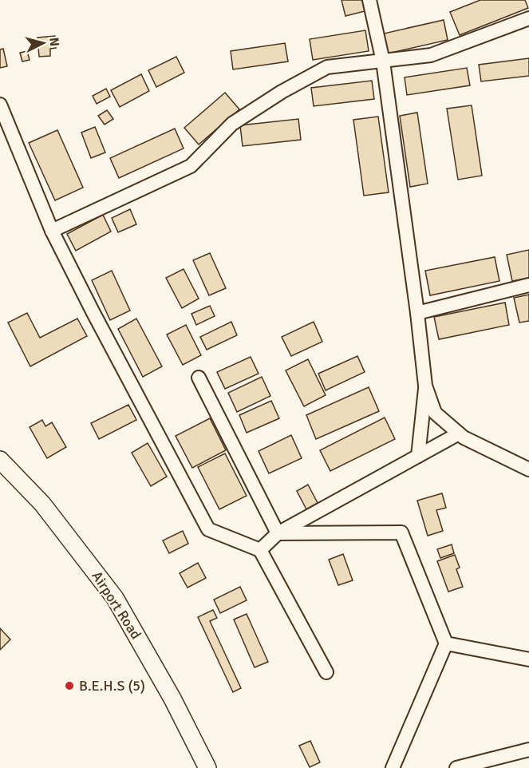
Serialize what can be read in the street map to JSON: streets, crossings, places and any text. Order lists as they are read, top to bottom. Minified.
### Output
{"streets":{"main road":["Airport Road"]},"places":["B.E.H.S (5)"],"north":"right"}
